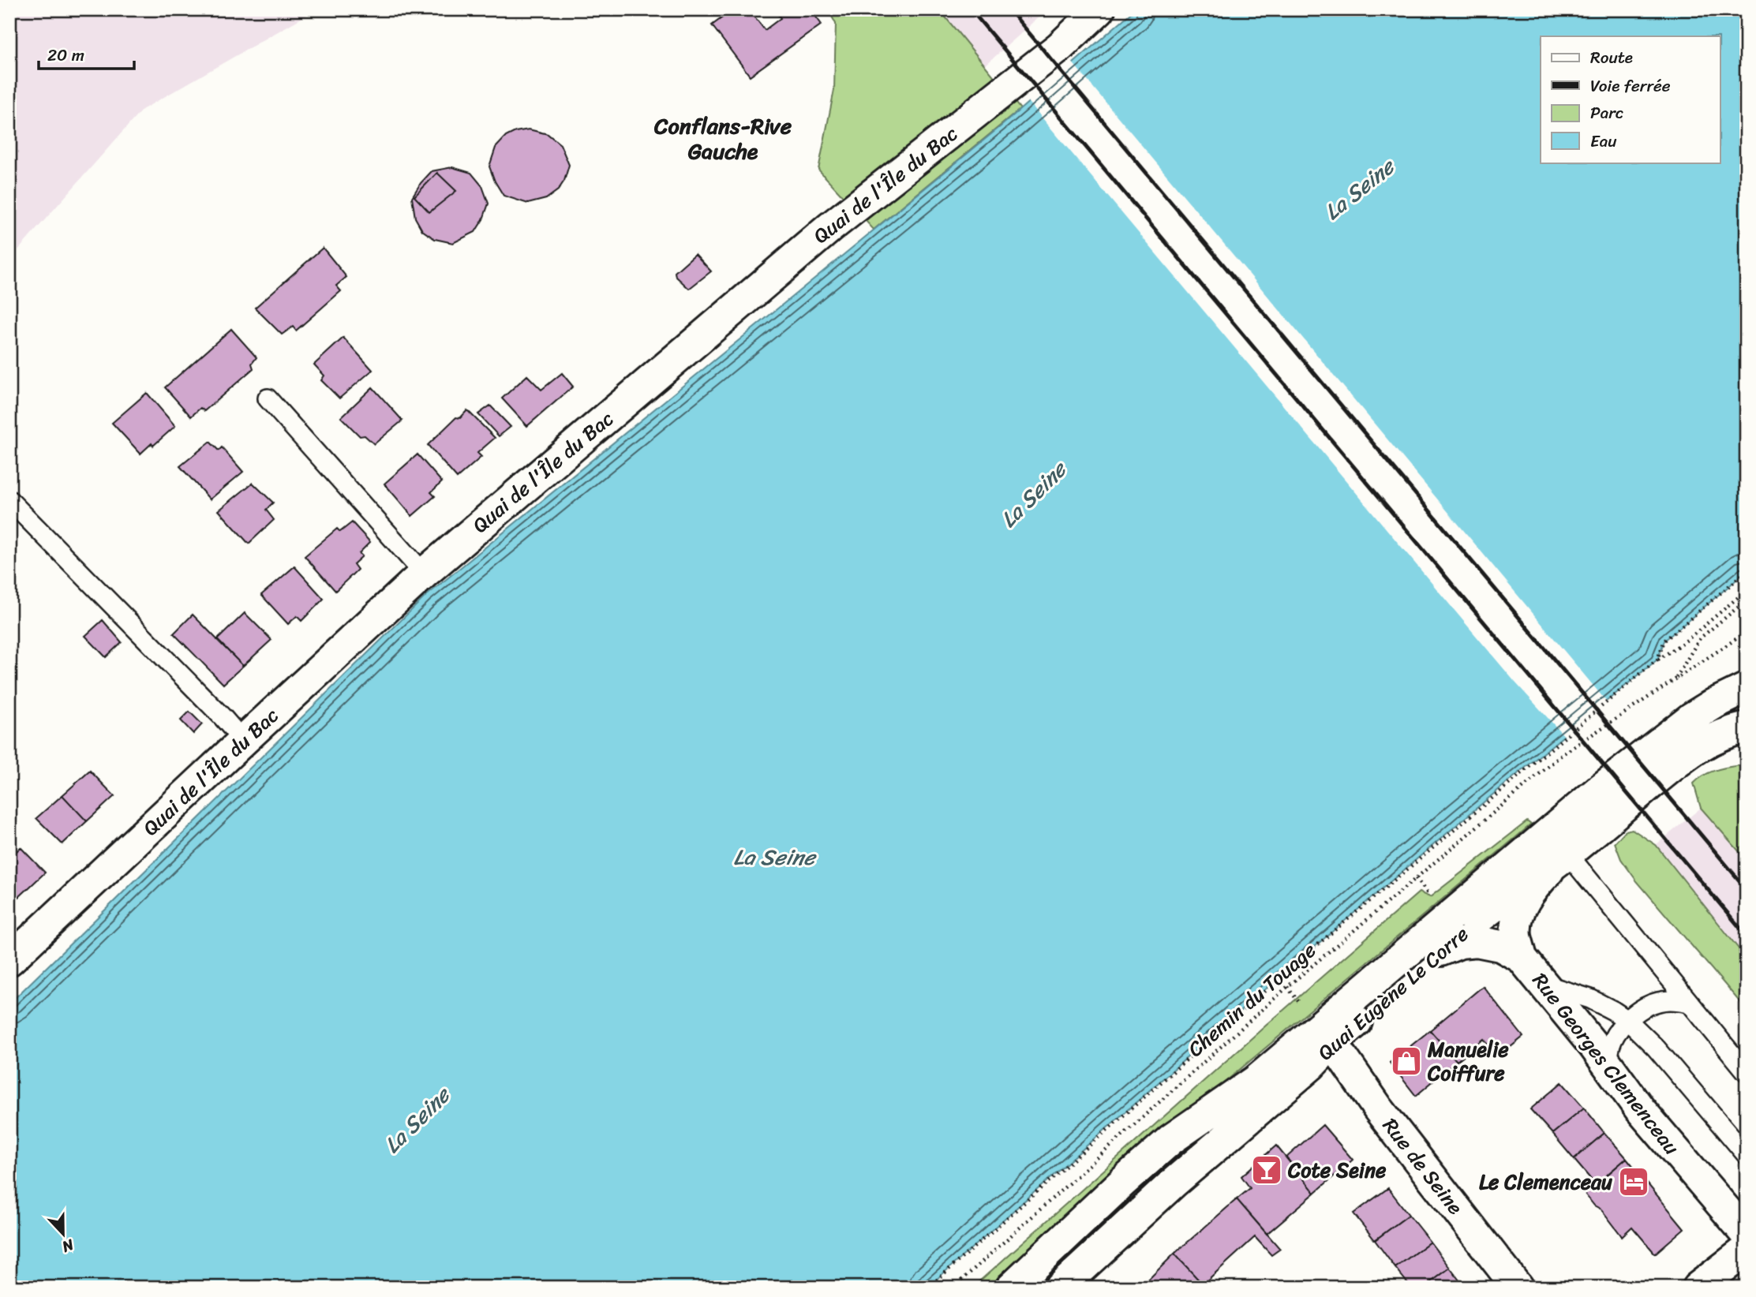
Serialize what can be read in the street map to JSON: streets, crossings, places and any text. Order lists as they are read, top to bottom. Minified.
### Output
{"streets":{"street":["Quai de l'Île du Bac","Quai Eugène Le Corre","Rue Georges Clemenceau","Rue de Seine"],"path":["Chemin du Touage"]},"crossings":[["Quai Eugène Le Corre","Rue Georges Clemenceau"],["Quai Eugène Le Corre","Rue de Seine"]],"districts":["Conflans-Rive Gauche"],"water":["La Seine"],"places":{"shop":["Manuelie Coiffure"],"bar":["Cote Seine"],"hotel":["Le Clemenceau"]},"legend":["Route","Voie ferrée","Parc","Eau"],"scale_bar":"20 m","north":"bottom"}
